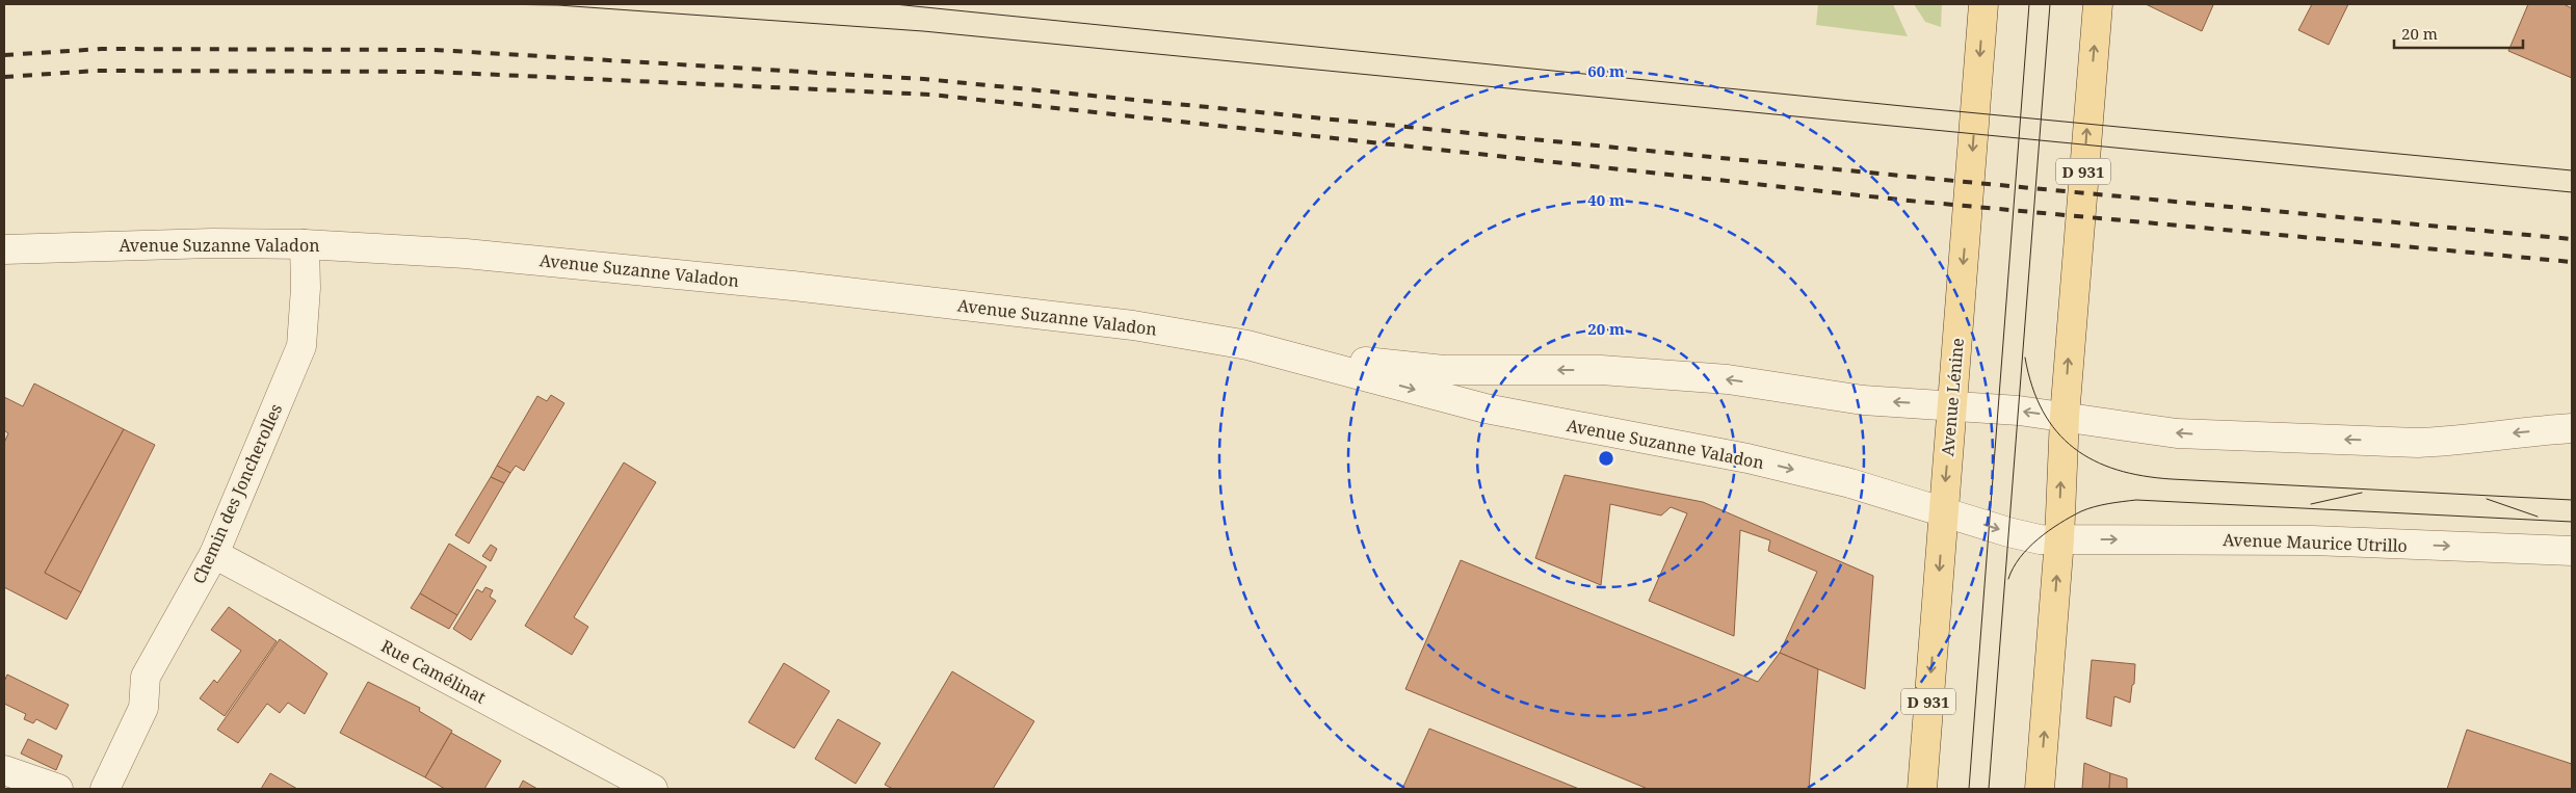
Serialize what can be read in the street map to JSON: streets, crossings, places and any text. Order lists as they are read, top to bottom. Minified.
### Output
{"streets":{"main road":["D 931","Avenue Lénine"],"street":["Avenue Suzanne Valadon","Chemin des Joncherolles","Avenue Maurice Utrillo","Rue Camélinat"]},"crossings":[["D 931","Avenue Suzanne Valadon"],["D 931","Avenue Maurice Utrillo"],["Avenue Suzanne Valadon","Avenue Lénine"],["Avenue Suzanne Valadon","Chemin des Joncherolles"],["Avenue Suzanne Valadon","Avenue Maurice Utrillo"],["Chemin des Joncherolles","Rue Camélinat"]],"scale_bar":"20 m","rings":["60 m","40 m","20 m"]}
